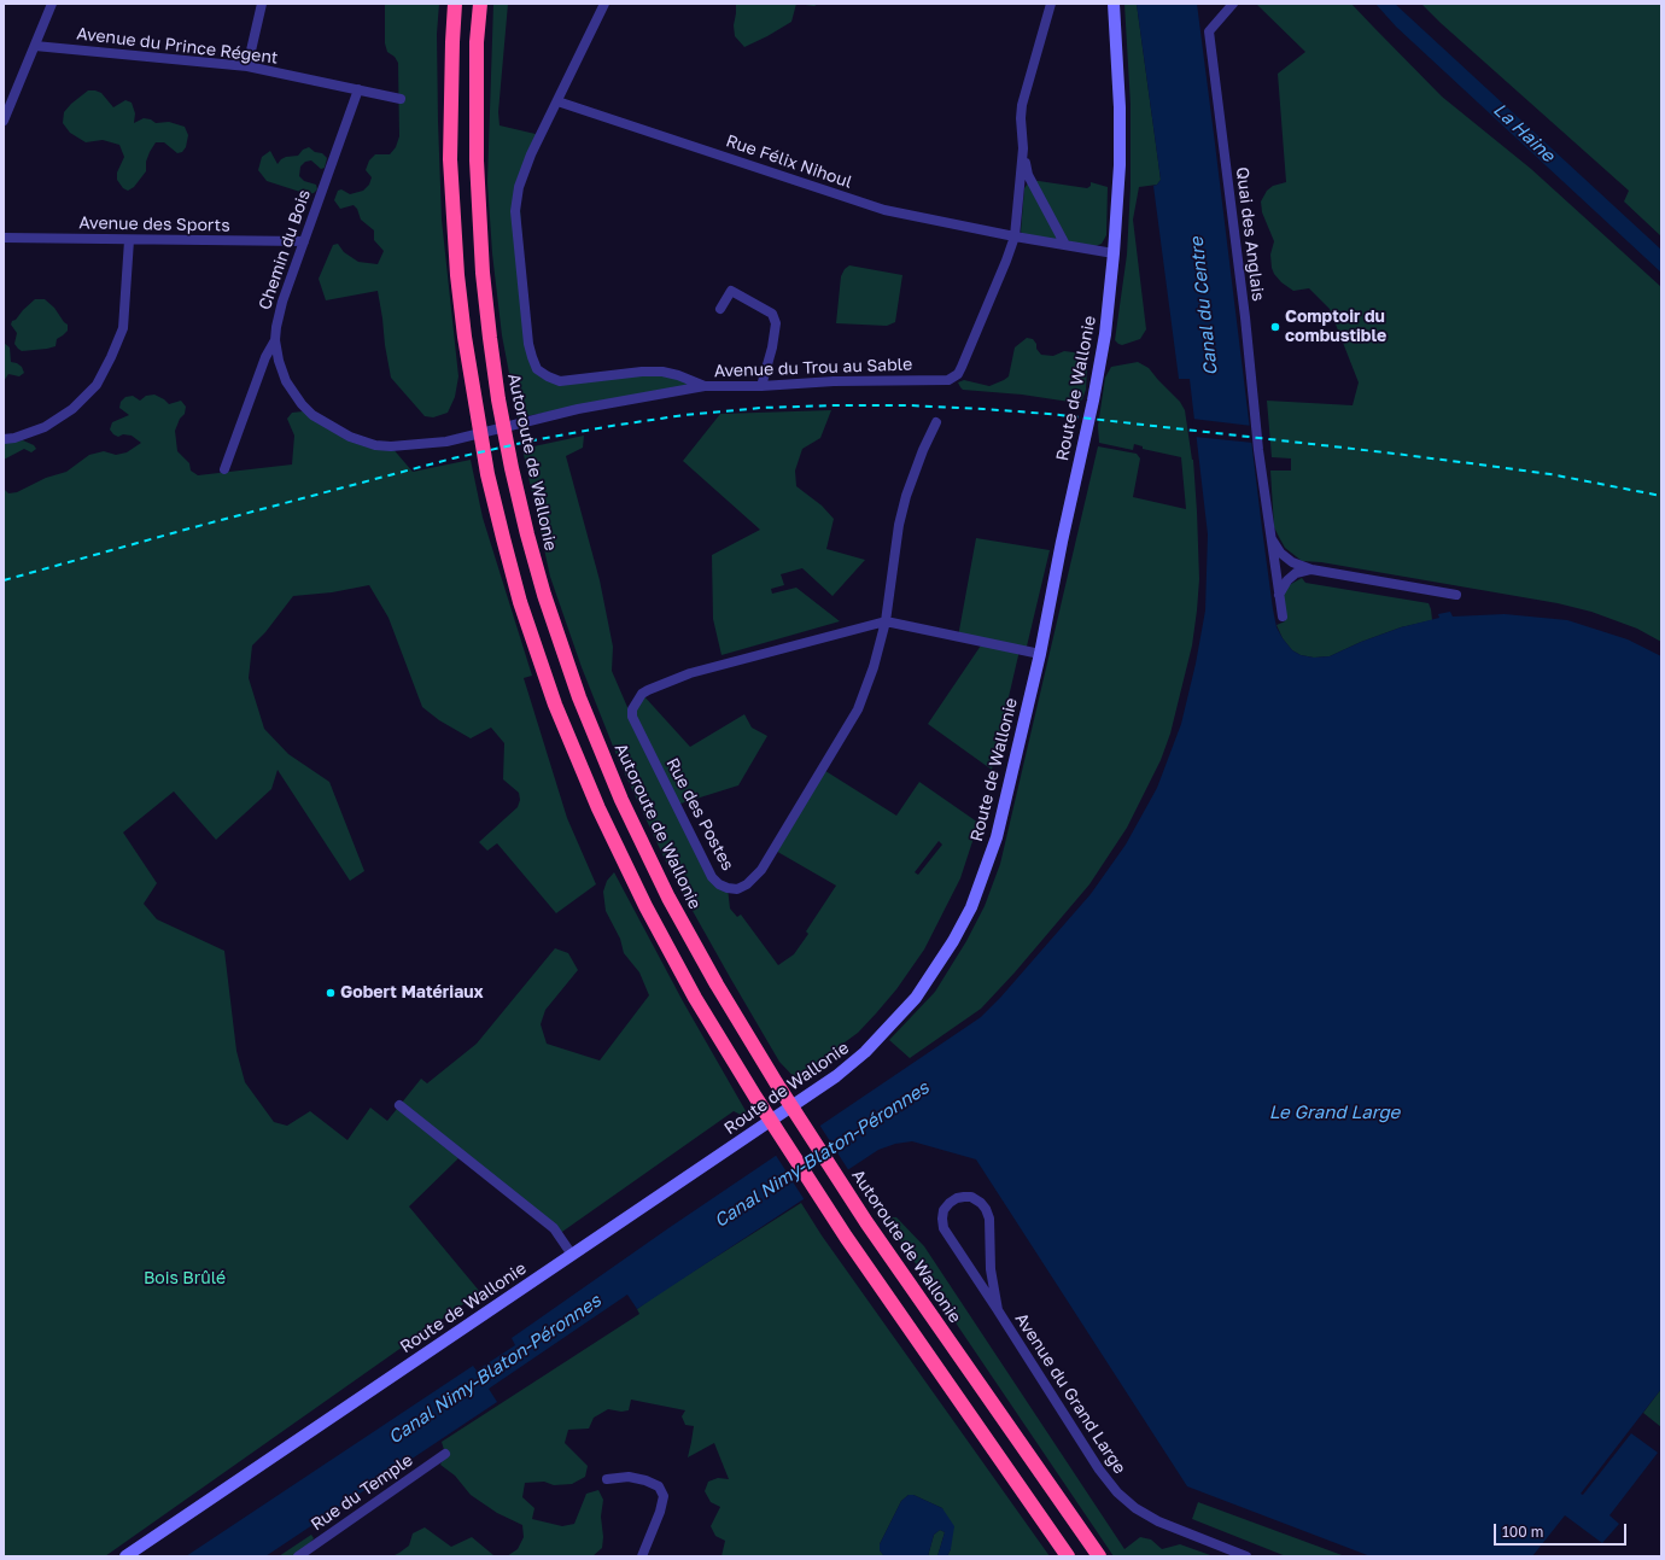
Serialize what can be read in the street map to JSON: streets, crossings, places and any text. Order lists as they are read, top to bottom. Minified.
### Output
{"streets":{"highway":["Autoroute de Wallonie"],"main road":["Route de Wallonie"],"street":["Avenue du Prince Régent","Rue Félix Nihoul","Avenue des Sports","Quai des Anglais","Chemin du Bois","Avenue du Trou au Sable","Rue des Postes","Avenue du Grand Large","Rue du Temple"]},"crossings":[["Avenue du Prince Régent","Chemin du Bois"],["Rue Félix Nihoul","Avenue du Trou au Sable"],["Avenue des Sports","Chemin du Bois"],["Chemin du Bois","Avenue du Trou au Sable"],["Route de Wallonie","Rue des Postes"]],"water":["La Haine","Canal du Centre","Le Grand Large","Canal Nimy-Blaton-Péronnes"],"parks":["Bois Brûlé"],"places":["Comptoir du combustible","Gobert Matériaux"],"scale_bar":"100 m"}
